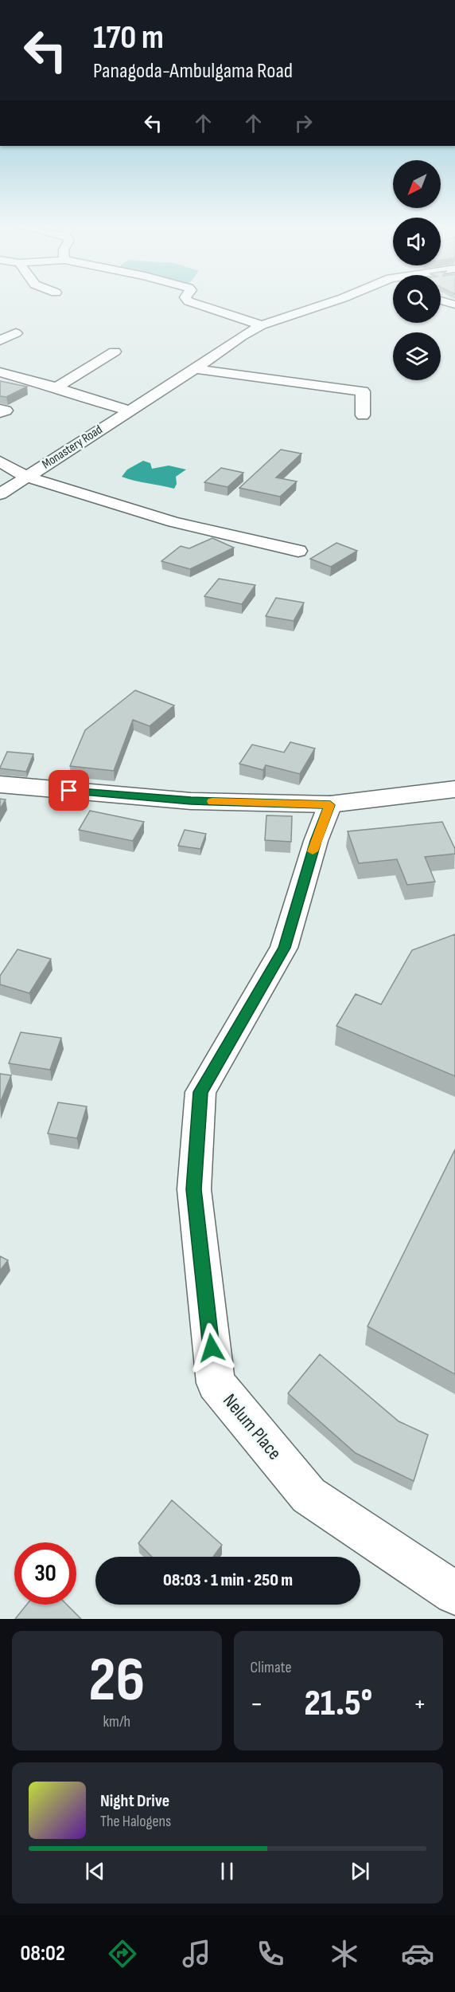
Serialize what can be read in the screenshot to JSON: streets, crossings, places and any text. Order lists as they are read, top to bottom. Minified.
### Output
{"streets":{"street":["Monastery Road","Nelum Place"]},"north":"bottom left","page":{"turn":["170 m","Panagoda-Ambulgama Road"],"limit":"30","trip":"08:03 · 1 min · 250 m","tile":[["26","km/h"],"Climate"],"heat":["−","21.5°","+"],"song":["Night Drive","The Halogens"],"tabs":"08:02"}}
